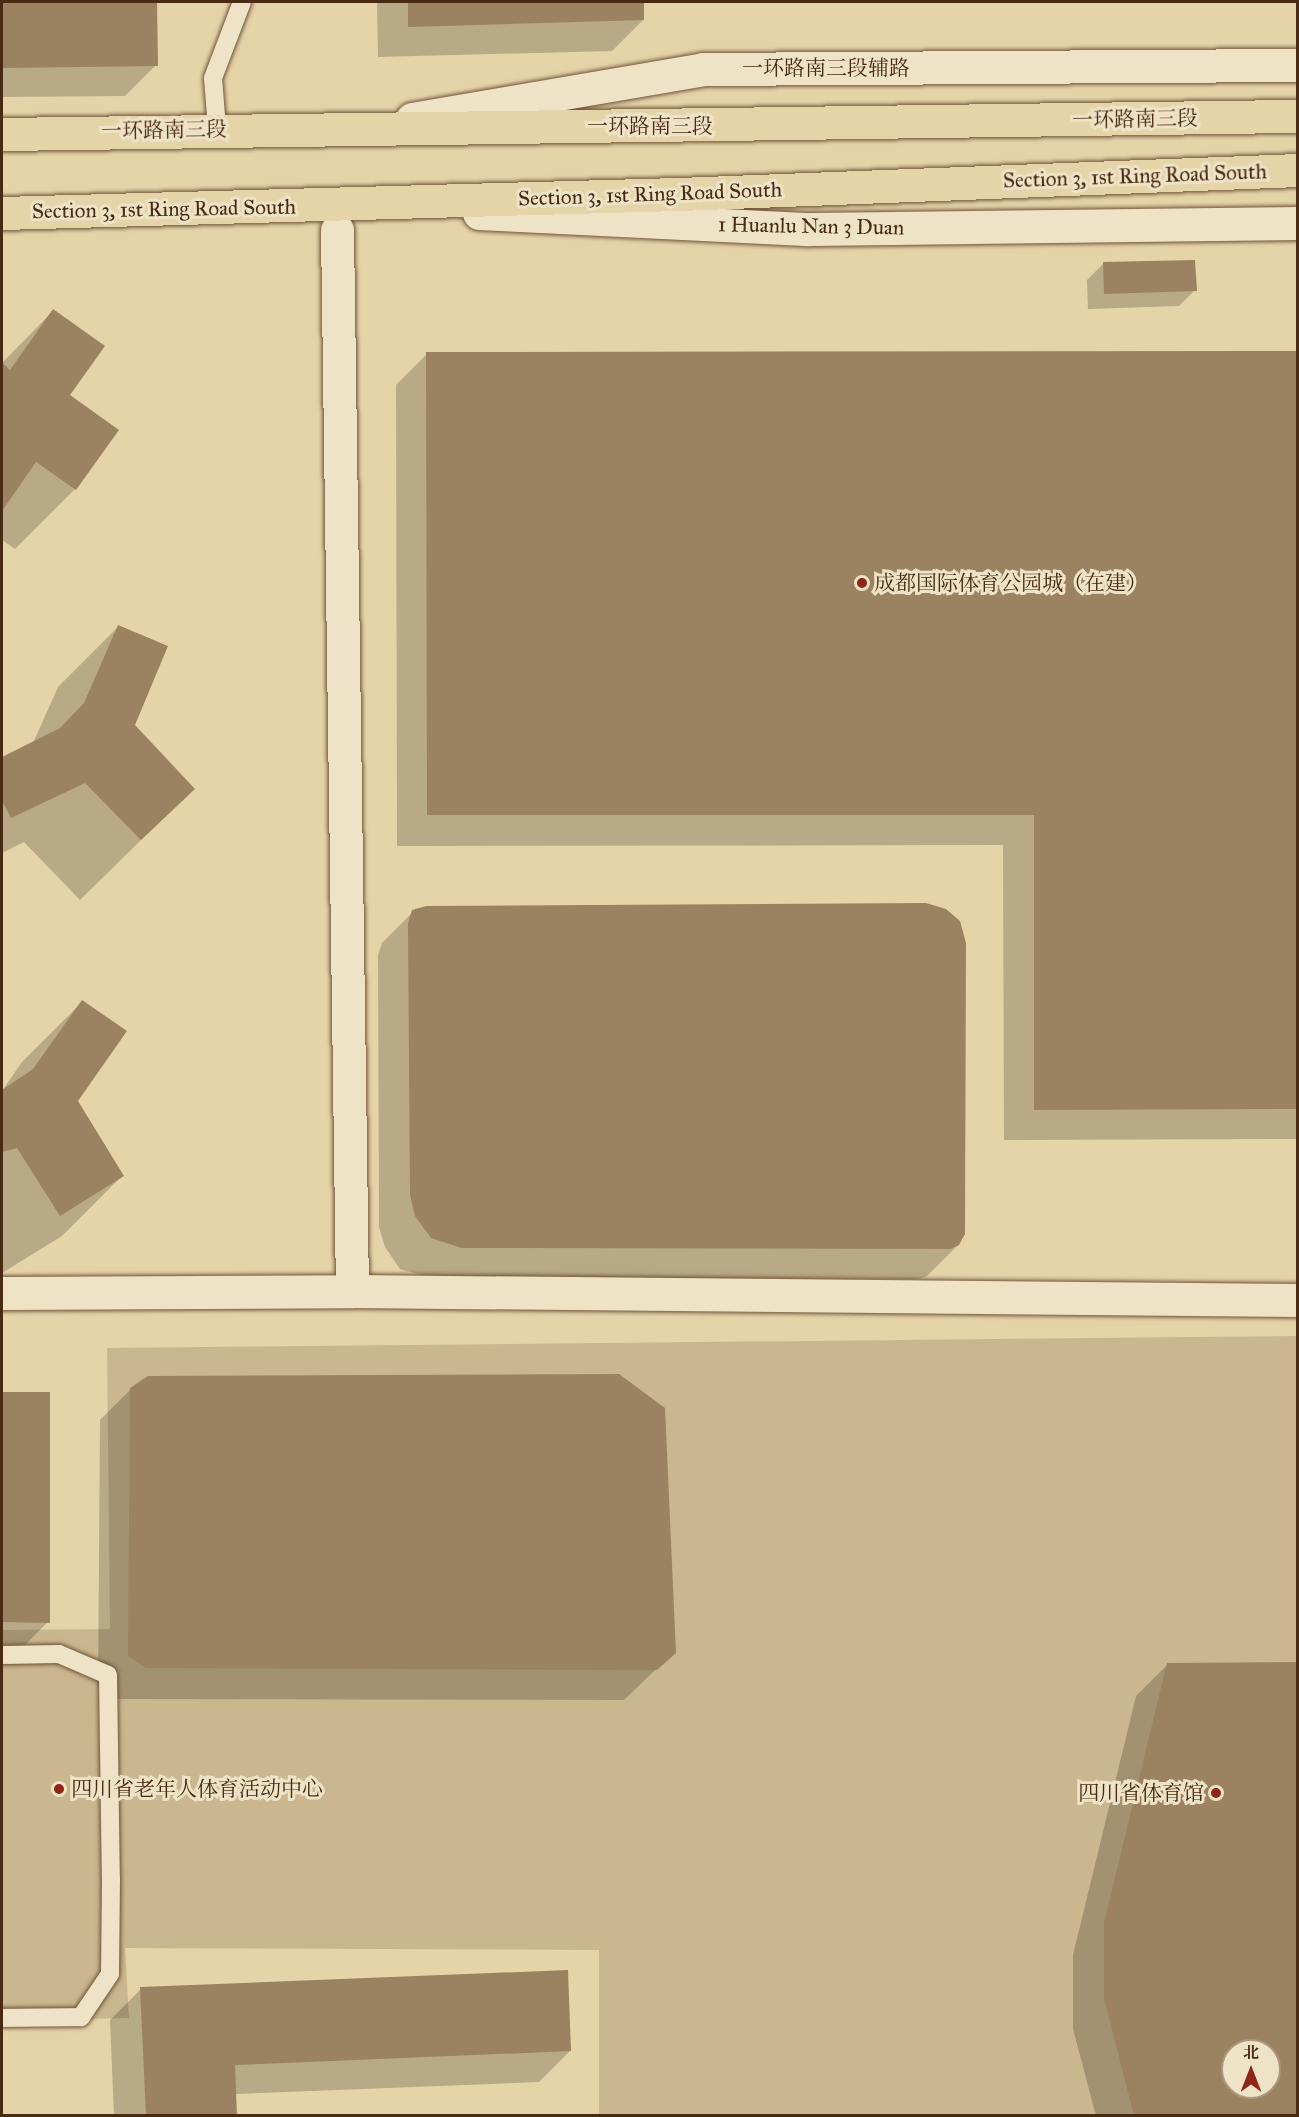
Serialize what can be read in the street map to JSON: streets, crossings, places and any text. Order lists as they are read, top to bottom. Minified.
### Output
{"streets":{"main road":["一环路南三段","Section 3, 1st Ring Road South"],"street":["一环路南三段辅路","1 Huanlu Nan 3 Duan"]},"crossings":[["一环路南三段辅路","一环路南三段"],["Section 3, 1st Ring Road South","1 Huanlu Nan 3 Duan"]],"places":["成都国际体育公园城（在建）","四川省老年人体育活动中心","四川省体育馆"],"north":"top"}
